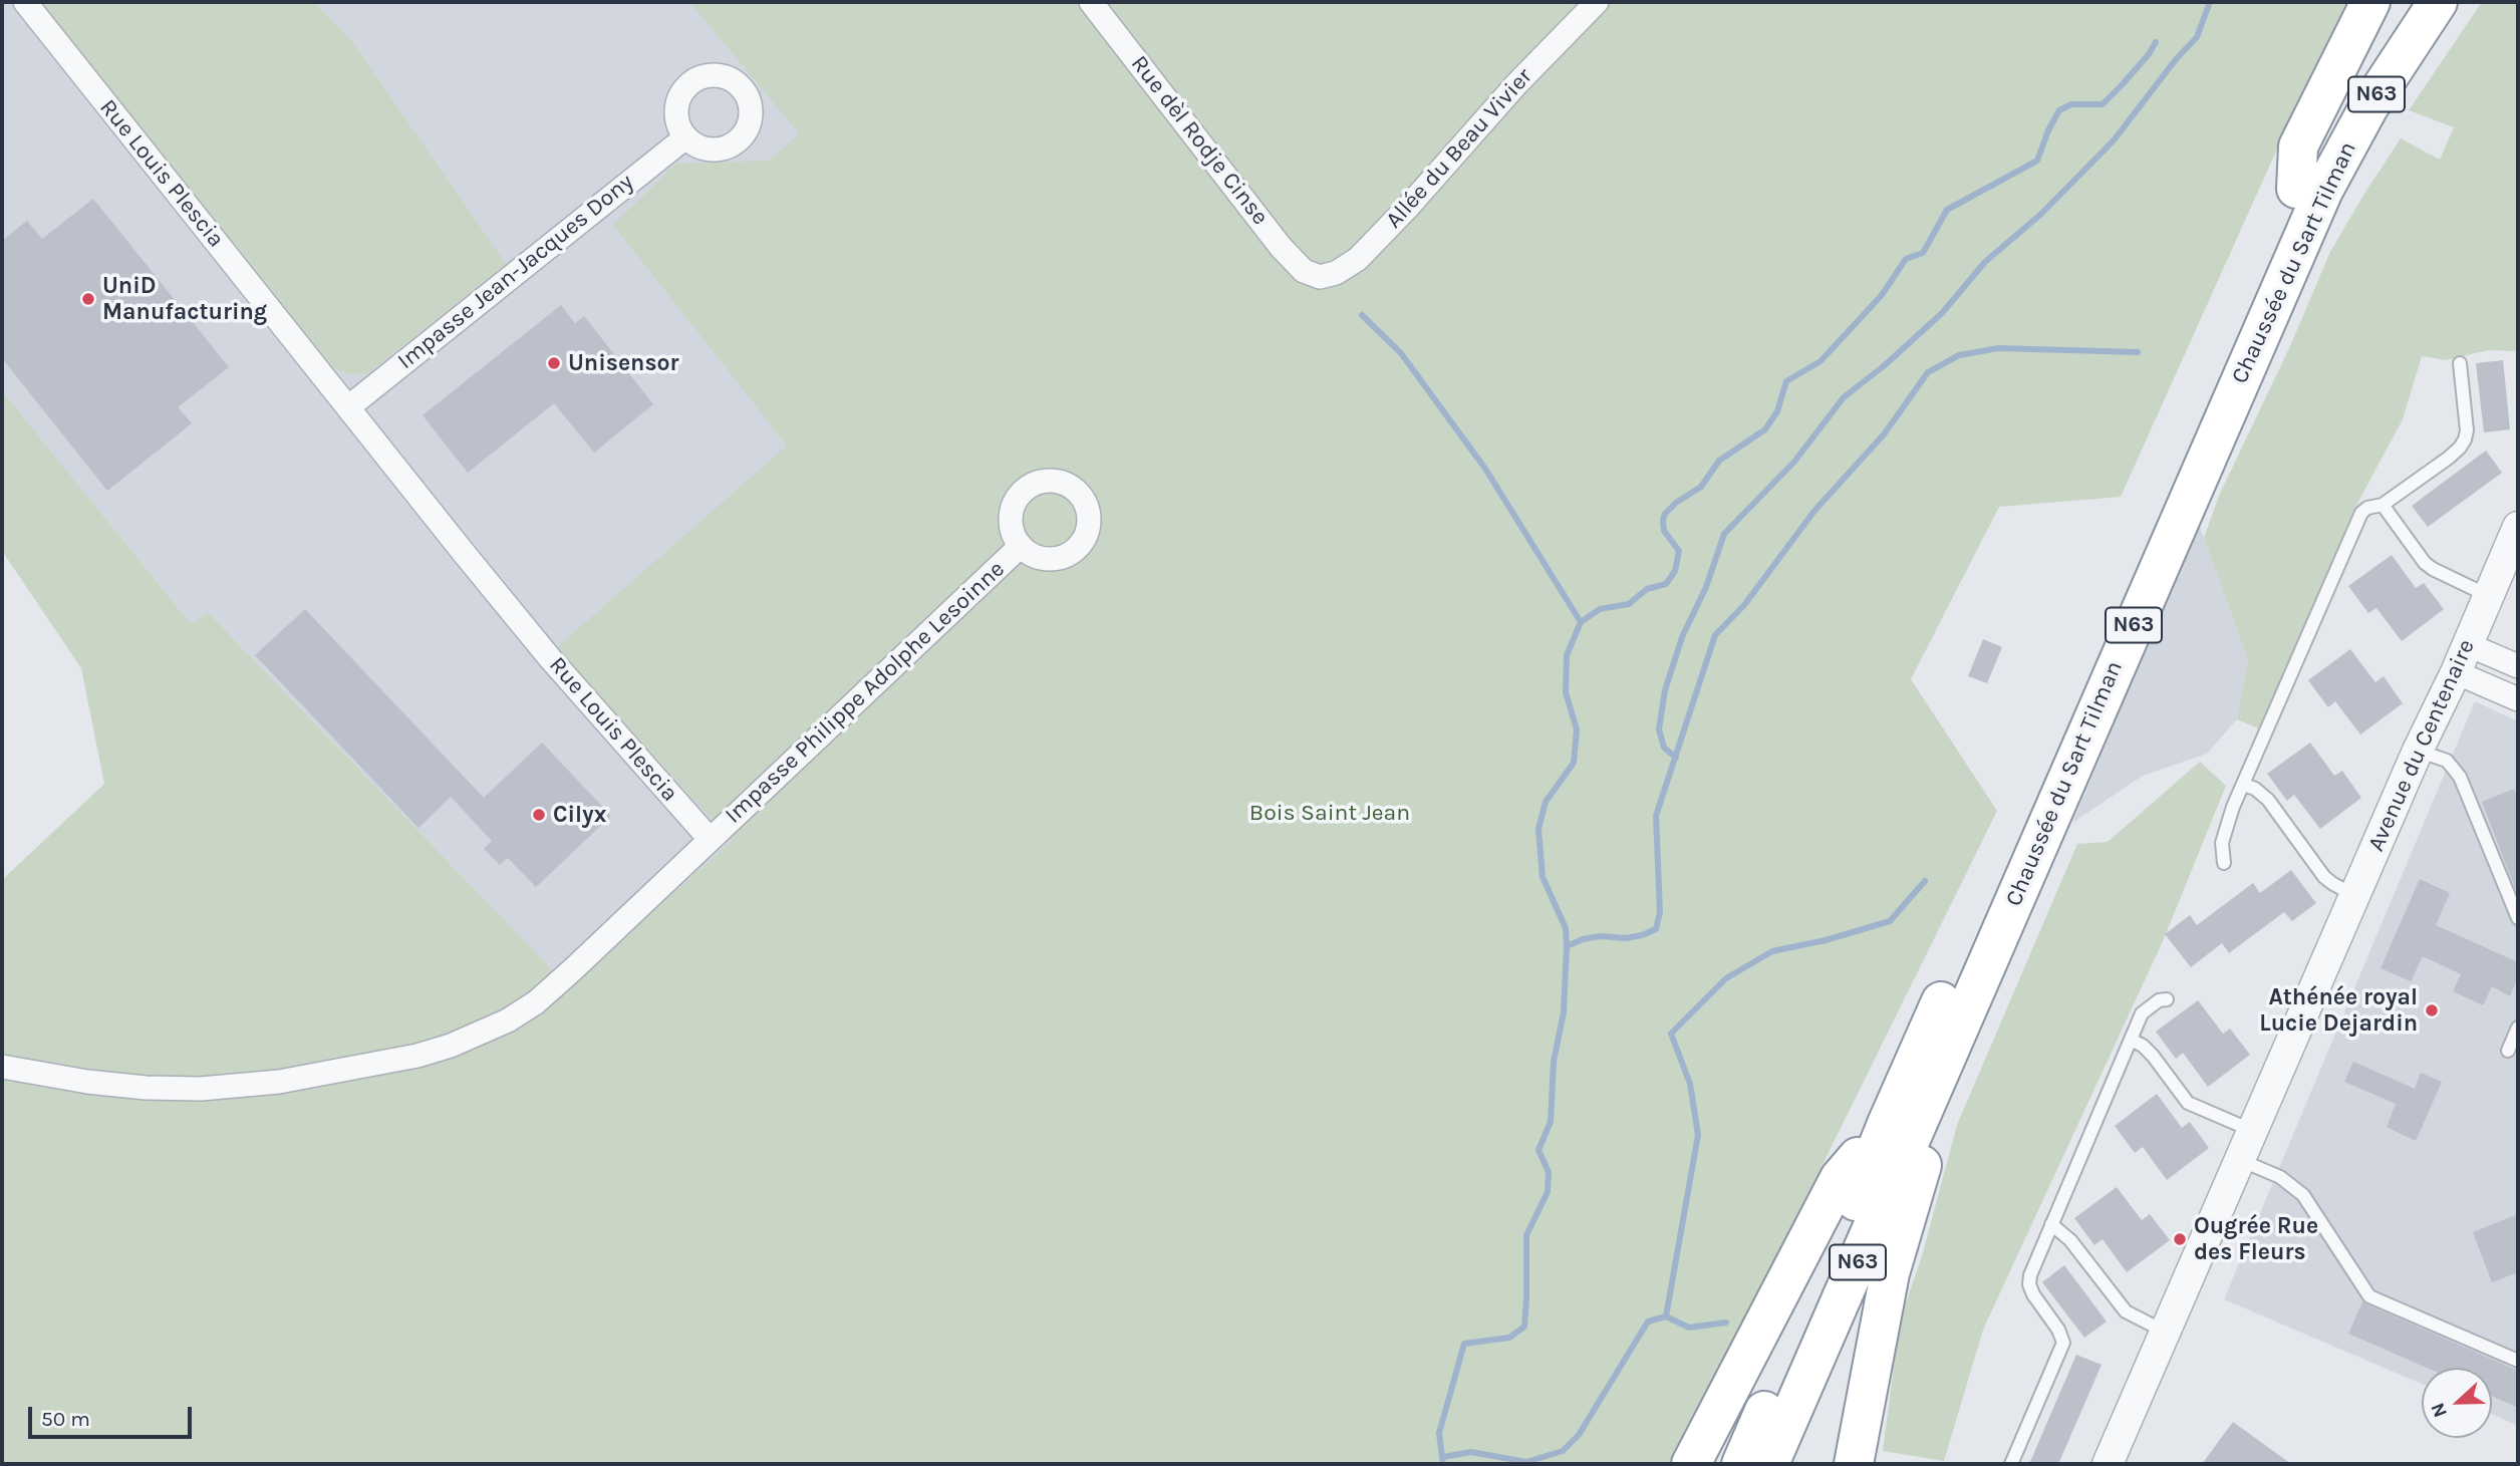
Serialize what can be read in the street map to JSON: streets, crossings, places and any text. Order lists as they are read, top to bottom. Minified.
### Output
{"streets":{"highway":["N63","Chaussée du Sart Tilman"],"street":["Rue dèl Rodje Cinse","Allée du Beau Vivier","Rue Louis Plescia","Impasse Jean-Jacques Dony","Impasse Philippe Adolphe Lesoinne","Avenue du Centenaire"]},"crossings":[["Rue dèl Rodje Cinse","Allée du Beau Vivier"],["Rue Louis Plescia","Impasse Jean-Jacques Dony"],["Rue Louis Plescia","Impasse Philippe Adolphe Lesoinne"]],"parks":["Bois Saint Jean"],"places":["UniD Manufacturing","Unisensor","Cilyx","Athénée royal Lucie Dejardin","Ougrée Rue des Fleurs"],"scale_bar":"50 m","north":"left"}
